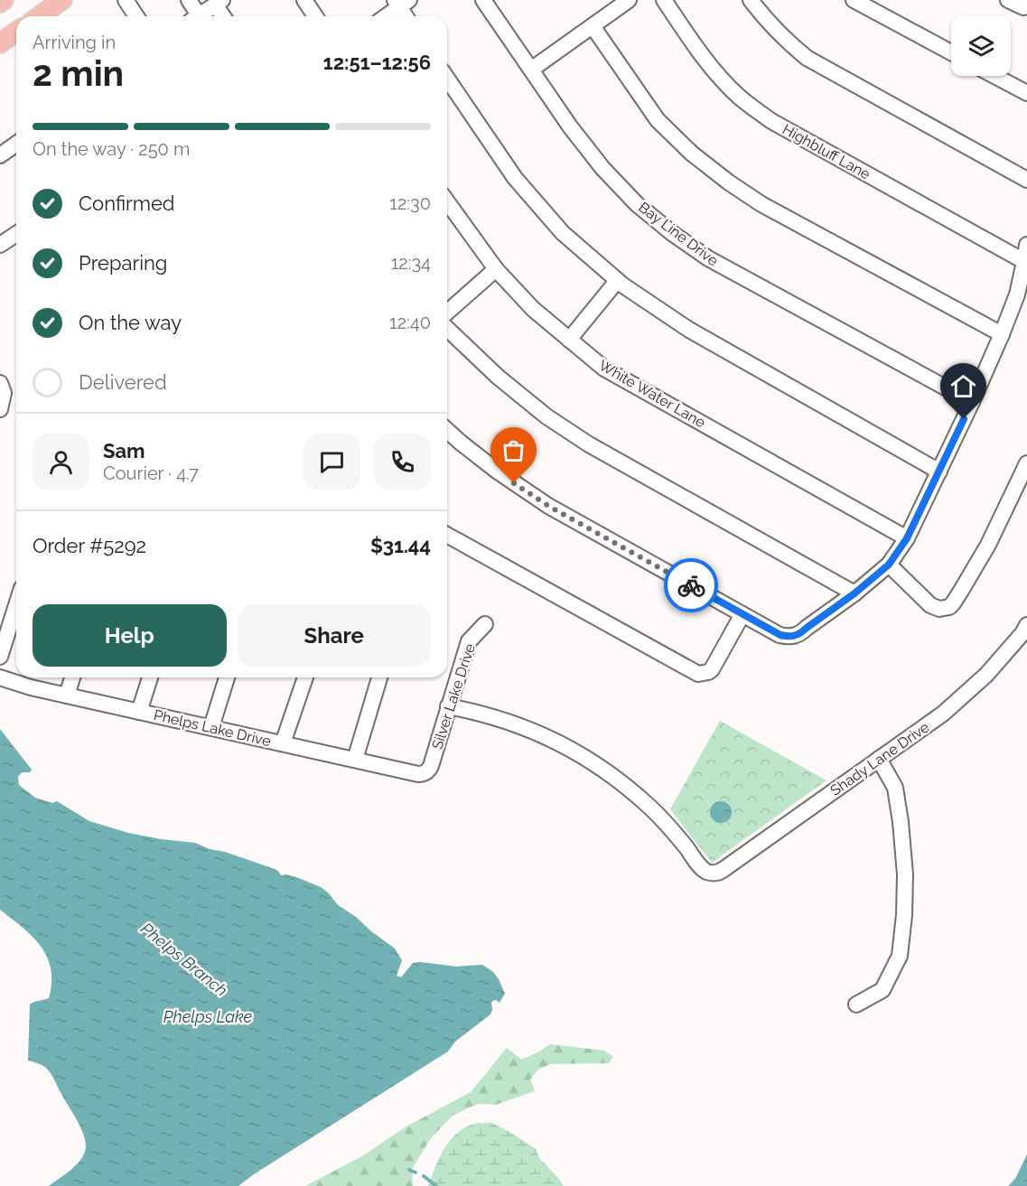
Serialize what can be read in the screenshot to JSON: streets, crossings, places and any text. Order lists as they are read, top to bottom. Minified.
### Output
{"streets":{"street":["Highbluff Lane","Bay Line Drive","White Water Lane","Silver Lake Drive","Phelps Lake Drive","Shady Lane Drive"]},"crossings":[["Silver Lake Drive","Phelps Lake Drive"],["Silver Lake Drive","Shady Lane Drive"]],"water":["Phelps Branch","Phelps Lake"],"page":{"heading":["2 min","Arriving in","12:51–12:56"],"panel":["Sam","Courier · 4.7","Order #5292","$31.44"],"bar":"On the way · 250 m","list":[["Confirmed","12:30"],["Preparing","12:34"],["On the way","12:40"],"Delivered"],"buttons":["Help","Share"]}}
